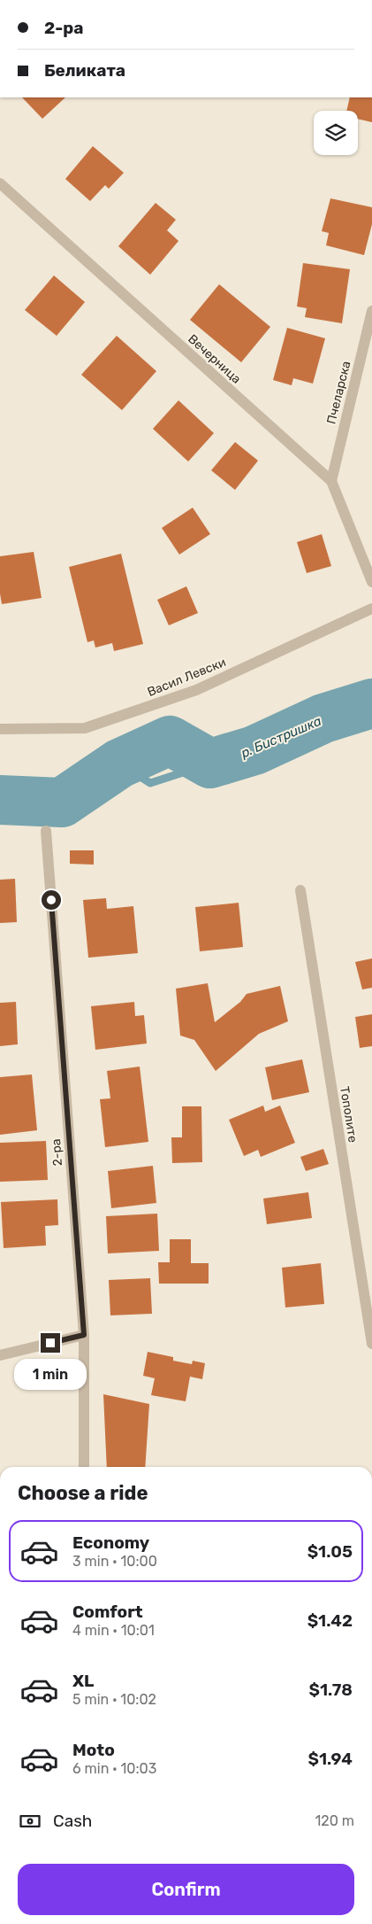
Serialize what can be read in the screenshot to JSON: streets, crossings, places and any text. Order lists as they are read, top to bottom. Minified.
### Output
{"streets":{"street":["Вечерница","Пчеларска","Васил Левски","Тополите","2-ра"]},"crossings":[["Вечерница","Пчеларска"]],"water":["р. Бистришка"],"page":{"banner":["2-ра","Беликата"],"bubble":"1 min","heading":"Choose a ride","list":[{"name":"Economy","note":"3 min · 10:00","value":"$1.05"},{"name":"Comfort","note":"4 min · 10:01","value":"$1.42"},{"name":"XL","note":"5 min · 10:02","value":"$1.78"},{"name":"Moto","note":"6 min · 10:03","value":"$1.94"}],"pay":["Cash","120 m"],"buttons":"Confirm"}}
